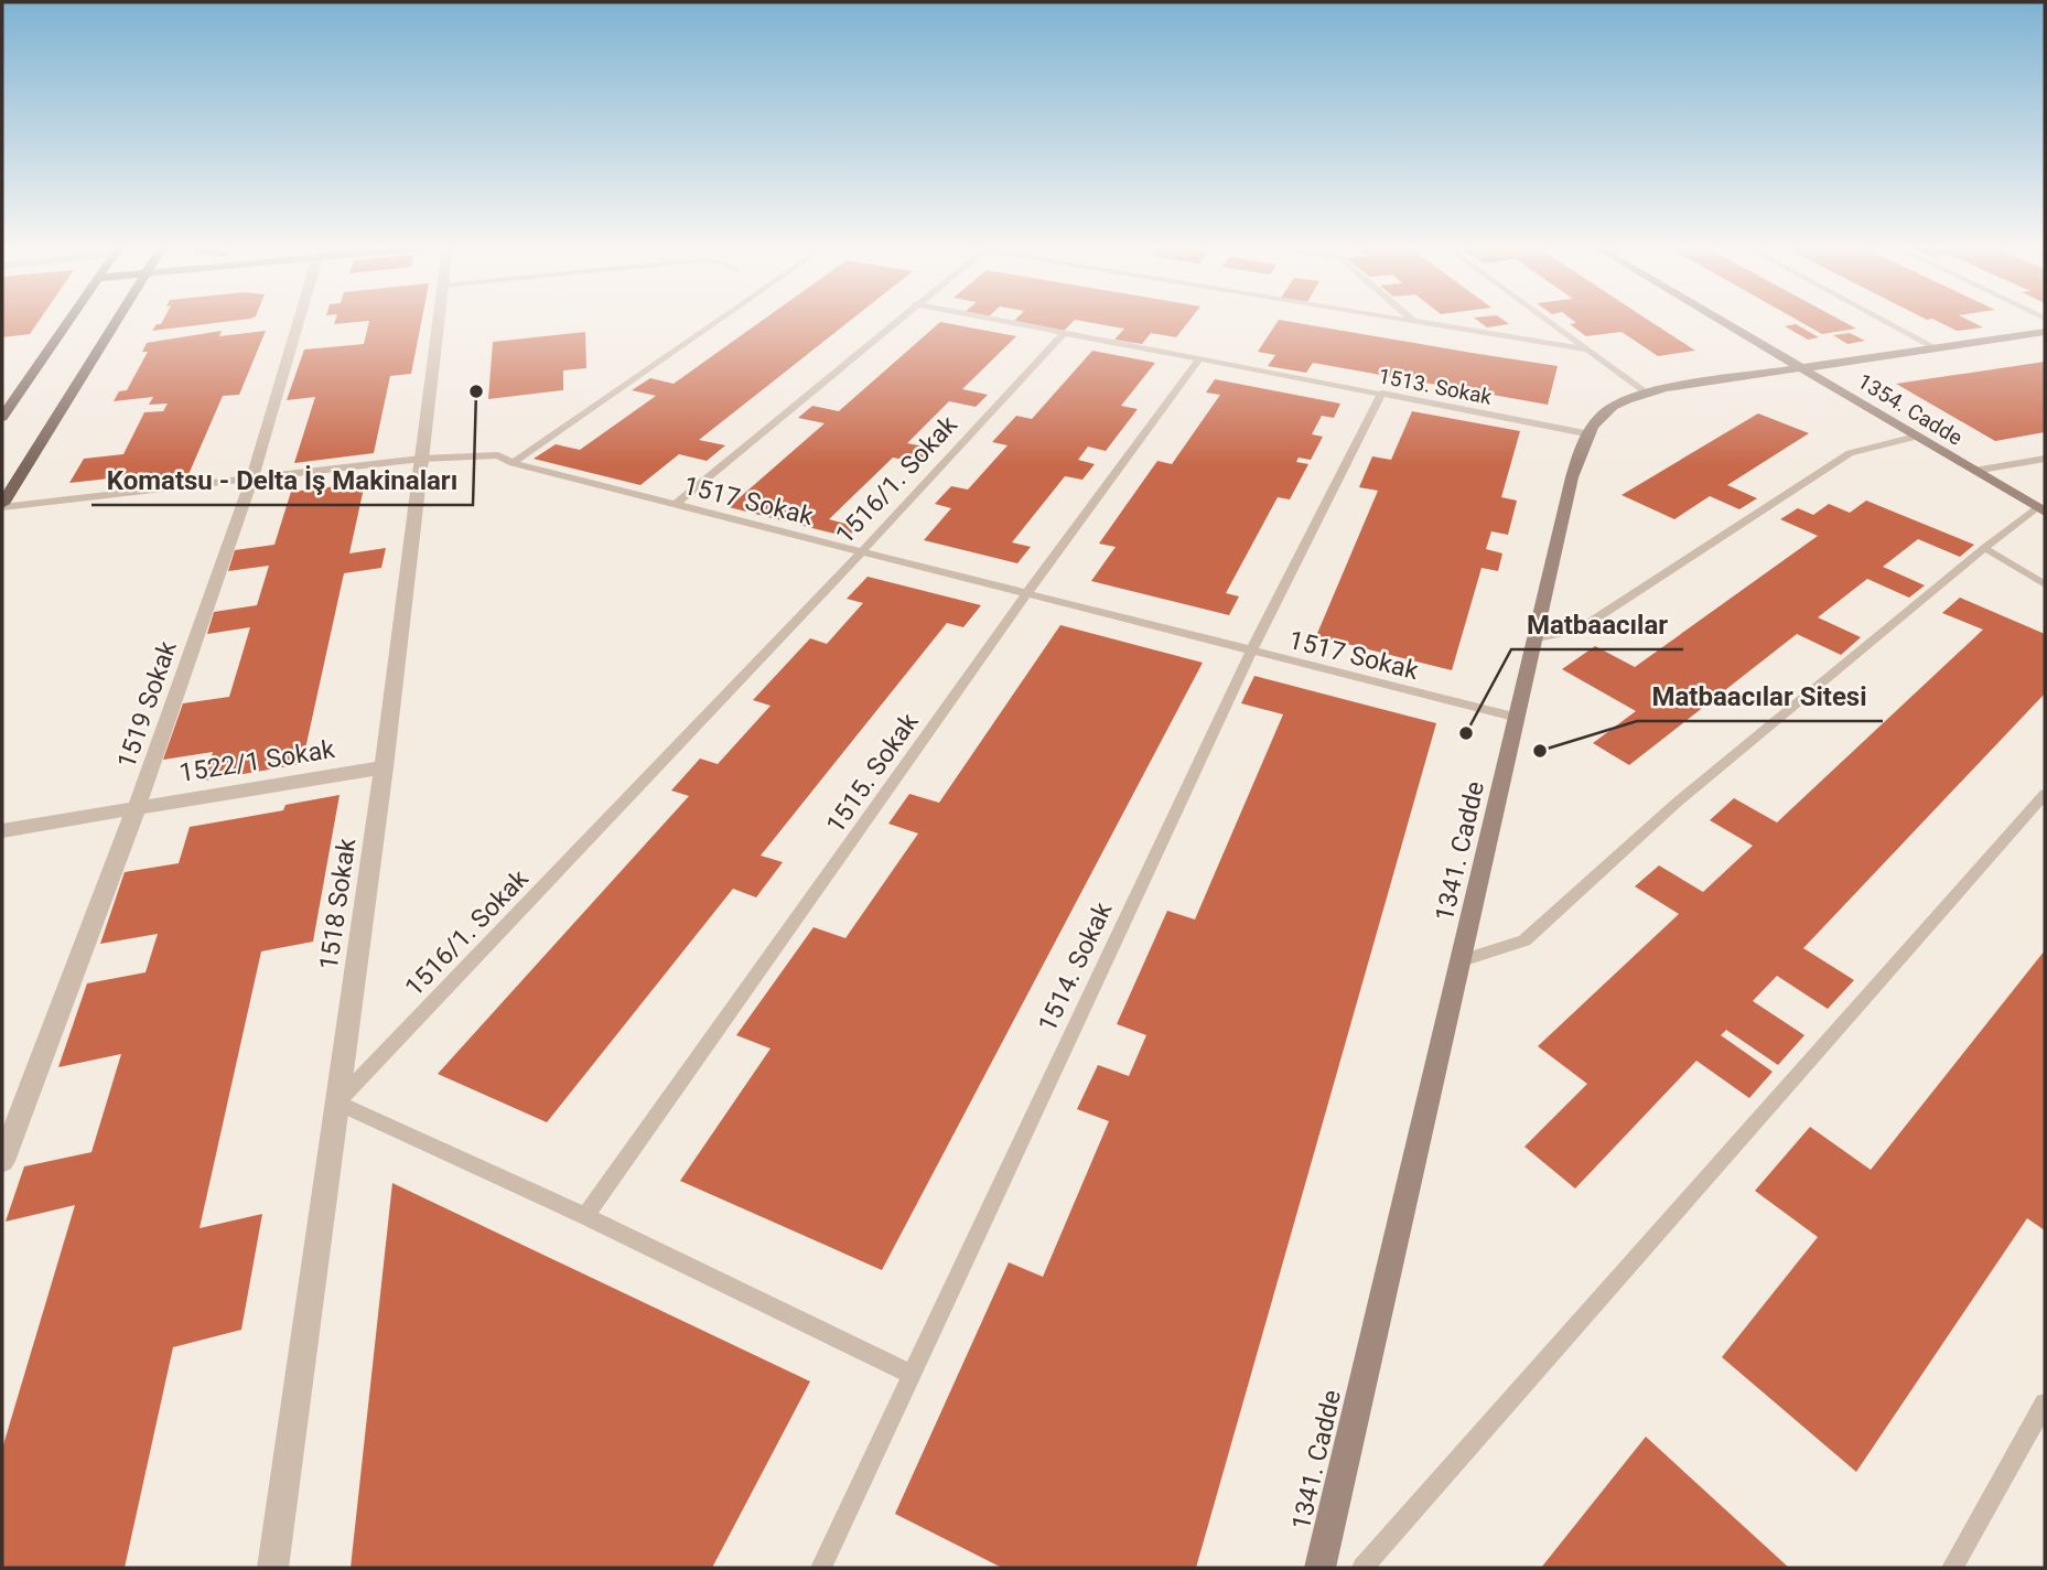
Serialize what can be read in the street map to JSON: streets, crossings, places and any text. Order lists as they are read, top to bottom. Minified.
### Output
{"streets":{"street":["1354. Cadde","1519 Sokak","1522/1 Sokak","1341. Cadde","1518 Sokak"],"lane":["1513. Sokak","1516/1. Sokak","1517 Sokak","1515. Sokak","1514. Sokak"]},"crossings":[["1513. Sokak","1516/1. Sokak"],["1513. Sokak","1515. Sokak"],["1513. Sokak","1341. Cadde"],["1513. Sokak","1514. Sokak"],["1516/1. Sokak","1517 Sokak"],["1516/1. Sokak","1518 Sokak"],["1517 Sokak","1519 Sokak"],["1517 Sokak","1515. Sokak"],["1517 Sokak","1341. Cadde"],["1517 Sokak","1518 Sokak"],["1517 Sokak","1514. Sokak"],["1519 Sokak","1522/1 Sokak"],["1522/1 Sokak","1518 Sokak"]],"places":["Komatsu - Delta İş Makinaları","Matbaacılar","Matbaacılar Sitesi"]}
